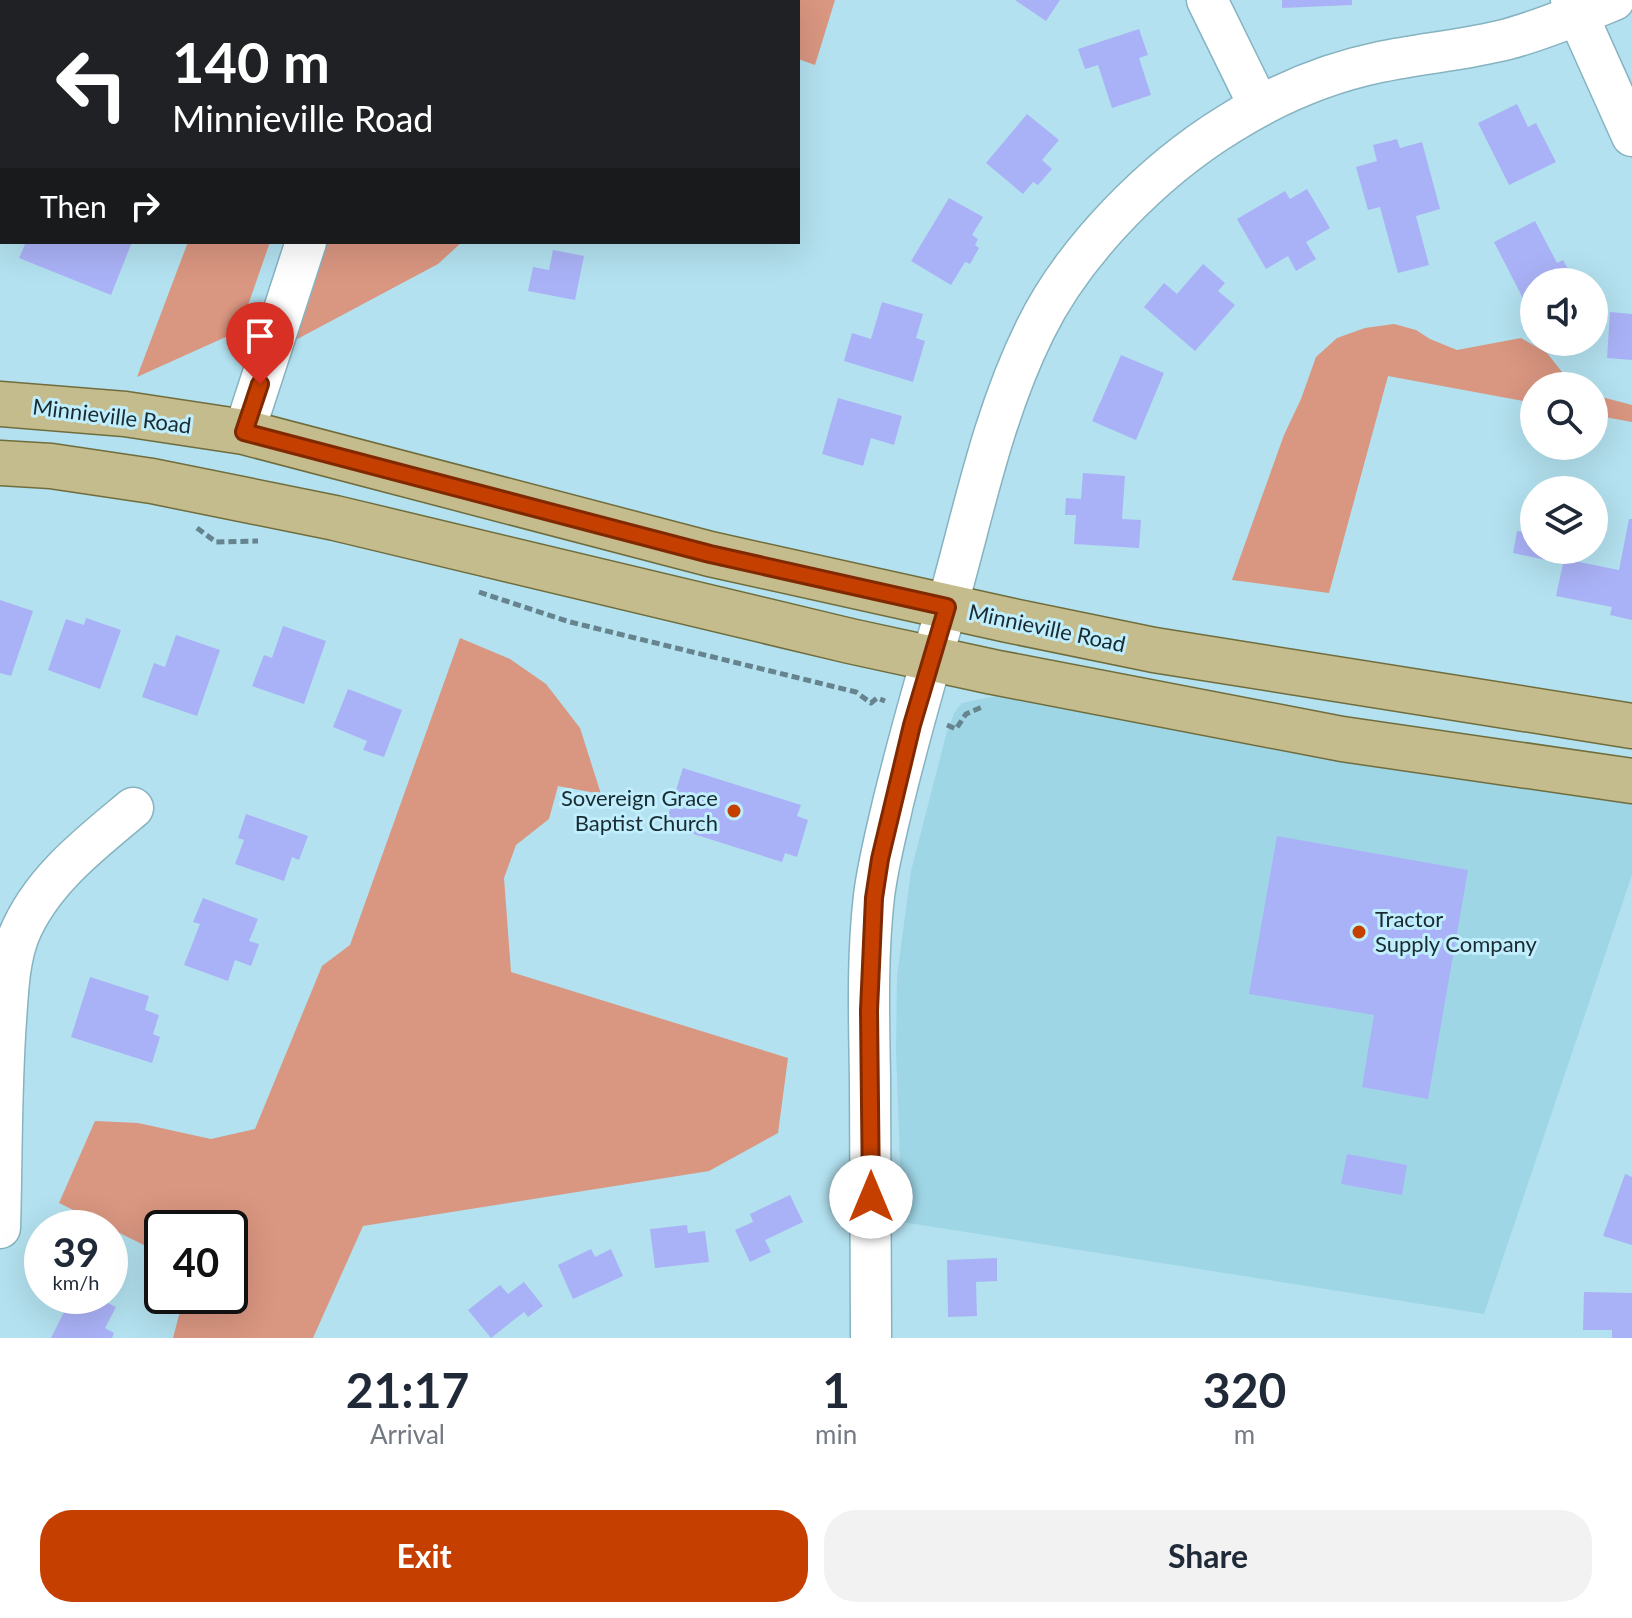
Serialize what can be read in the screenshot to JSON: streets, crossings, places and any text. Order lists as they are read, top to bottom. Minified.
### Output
{"streets":{"main road":["Minnieville Road"]},"places":["Sovereign Grace Baptist Church","Tractor Supply Company"],"page":{"turn":["140 m","Minnieville Road"],"then":"Then","speed":"39 km/h","limit":"40","eta":["21:17","Arrival","1","min","320","m"],"buttons":["Exit","Share"]}}
